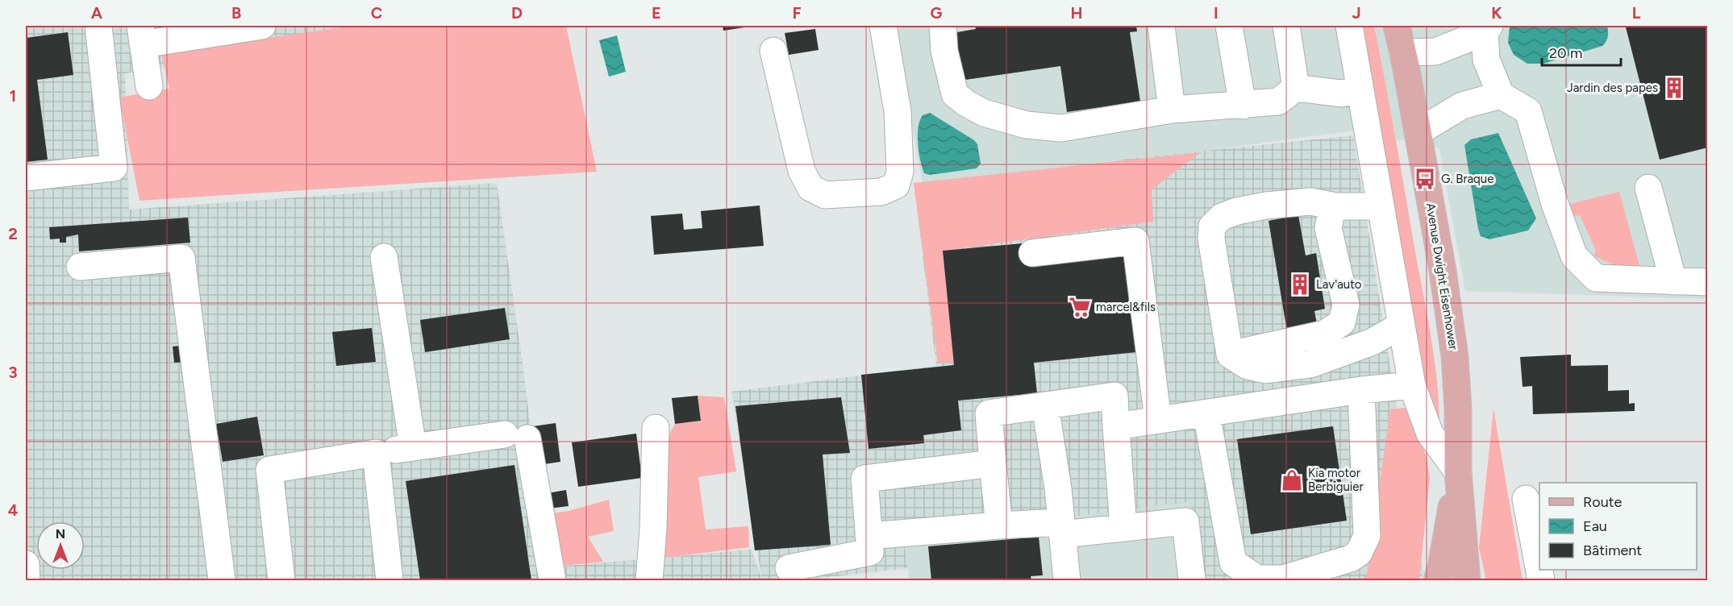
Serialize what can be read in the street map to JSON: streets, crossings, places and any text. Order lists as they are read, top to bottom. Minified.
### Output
{"streets":{"main road":["Avenue Dwight Eisenhower"]},"places":{"building":["Jardin des papes","Lav'auto"],"bus stop":["G. Braque"],"supermarket":["marcel&fils"],"shop":["Kia motor Berbiguier"]},"legend":["Route","Eau","Bâtiment"],"scale_bar":"20 m","north":"top","grid":{"columns":["A","B","C","D","E","F","G","H","I","J","K","L"],"rows":["1","2","3","4"]}}
